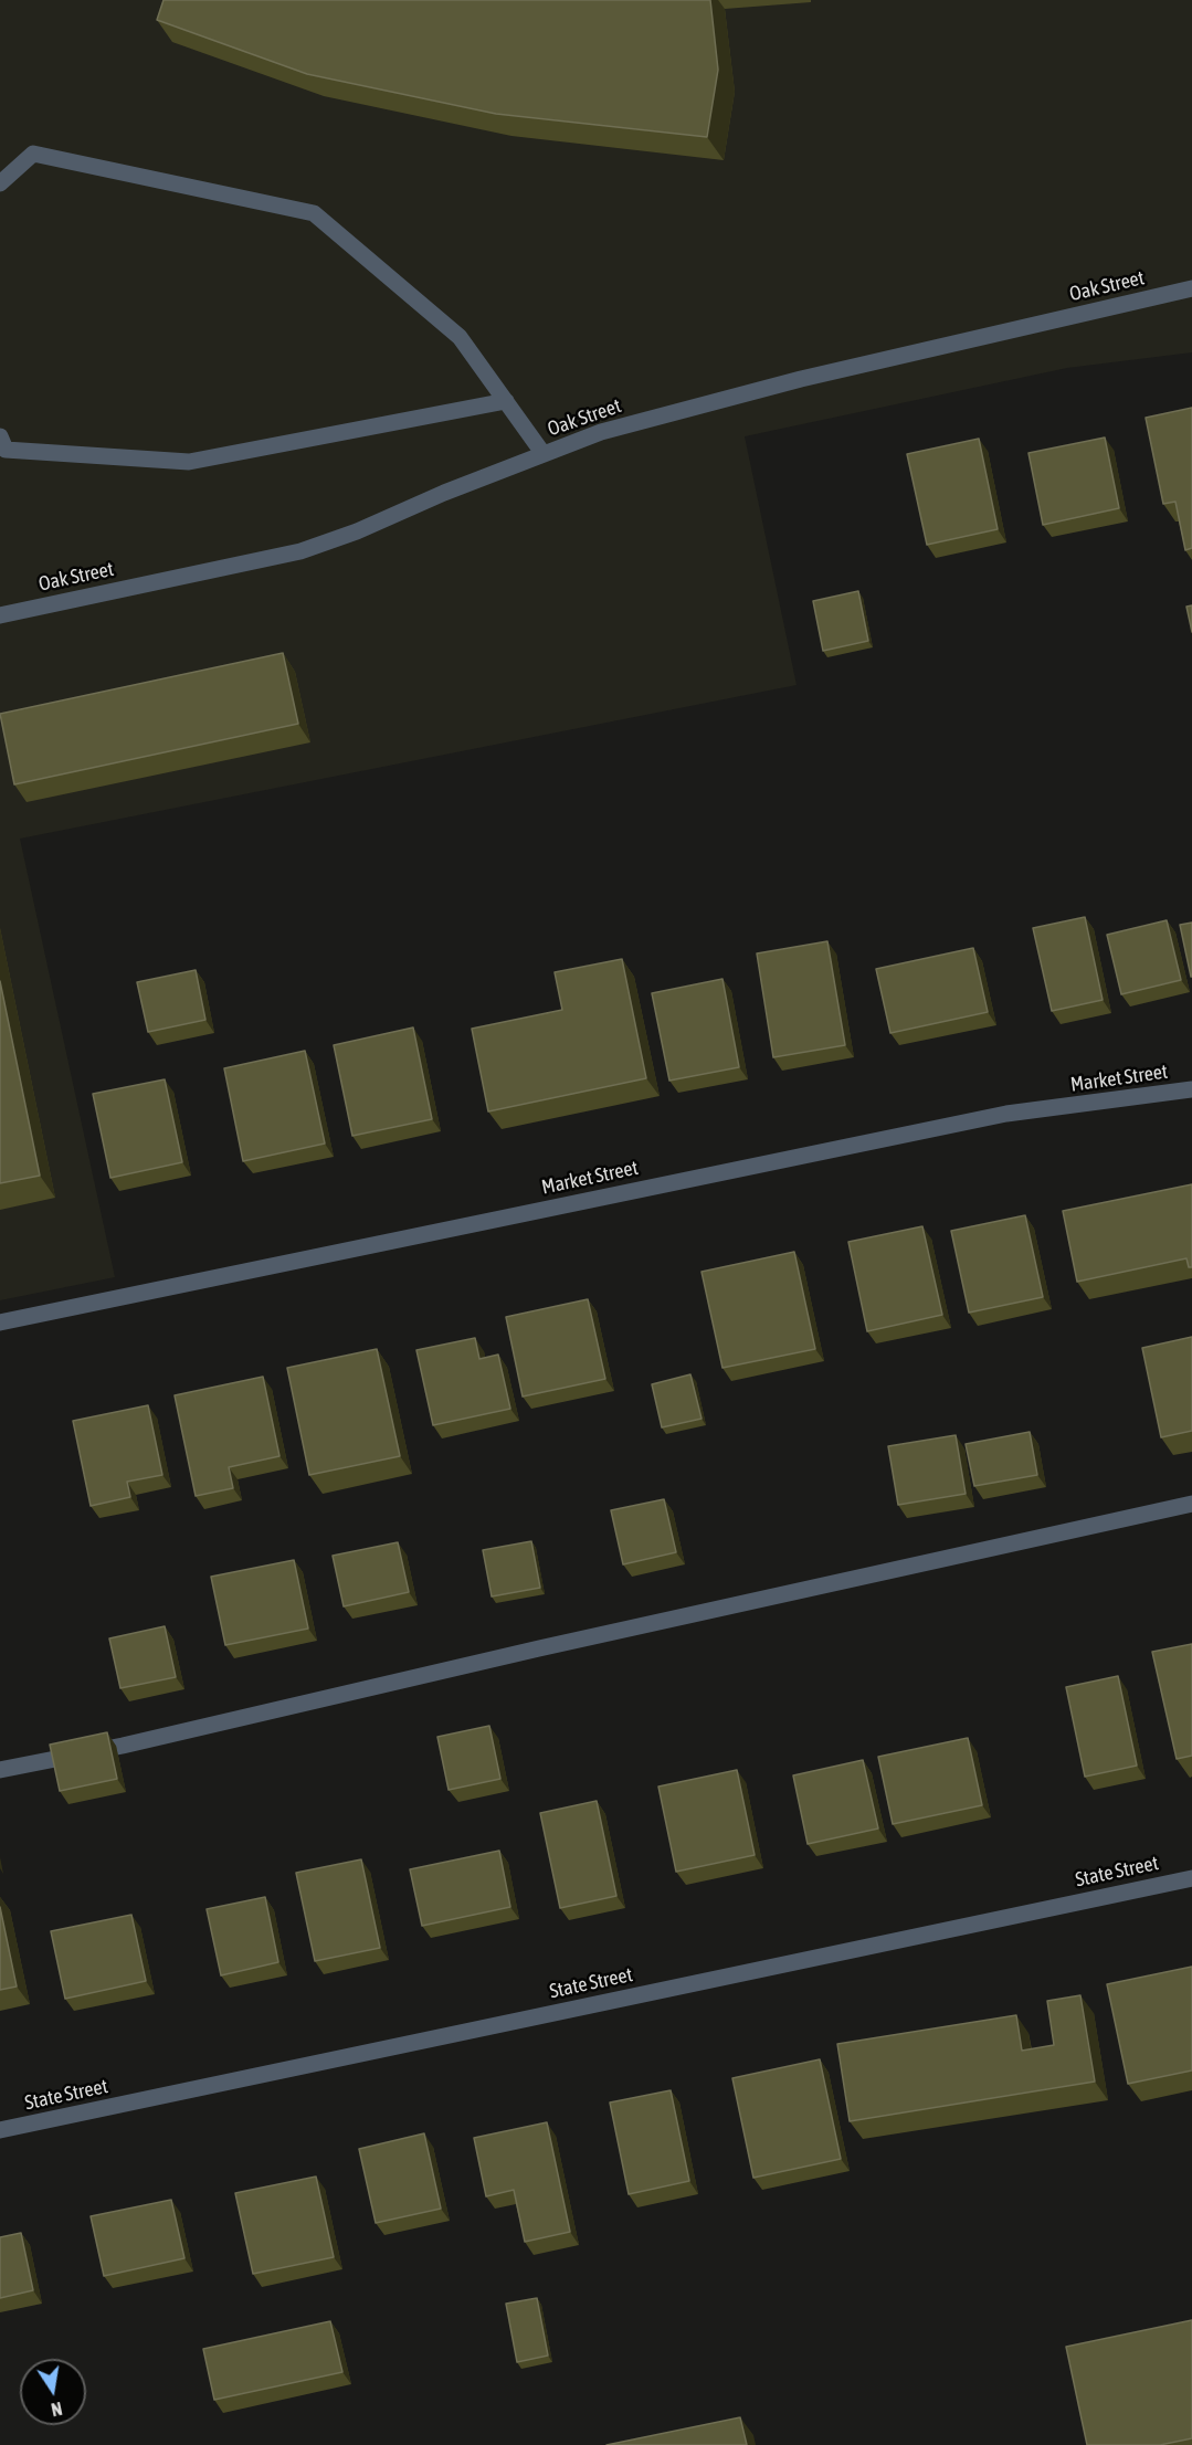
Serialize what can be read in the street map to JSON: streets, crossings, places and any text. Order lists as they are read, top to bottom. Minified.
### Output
{"streets":{"street":["Oak Street","Market Street","State Street"]},"north":"bottom"}
